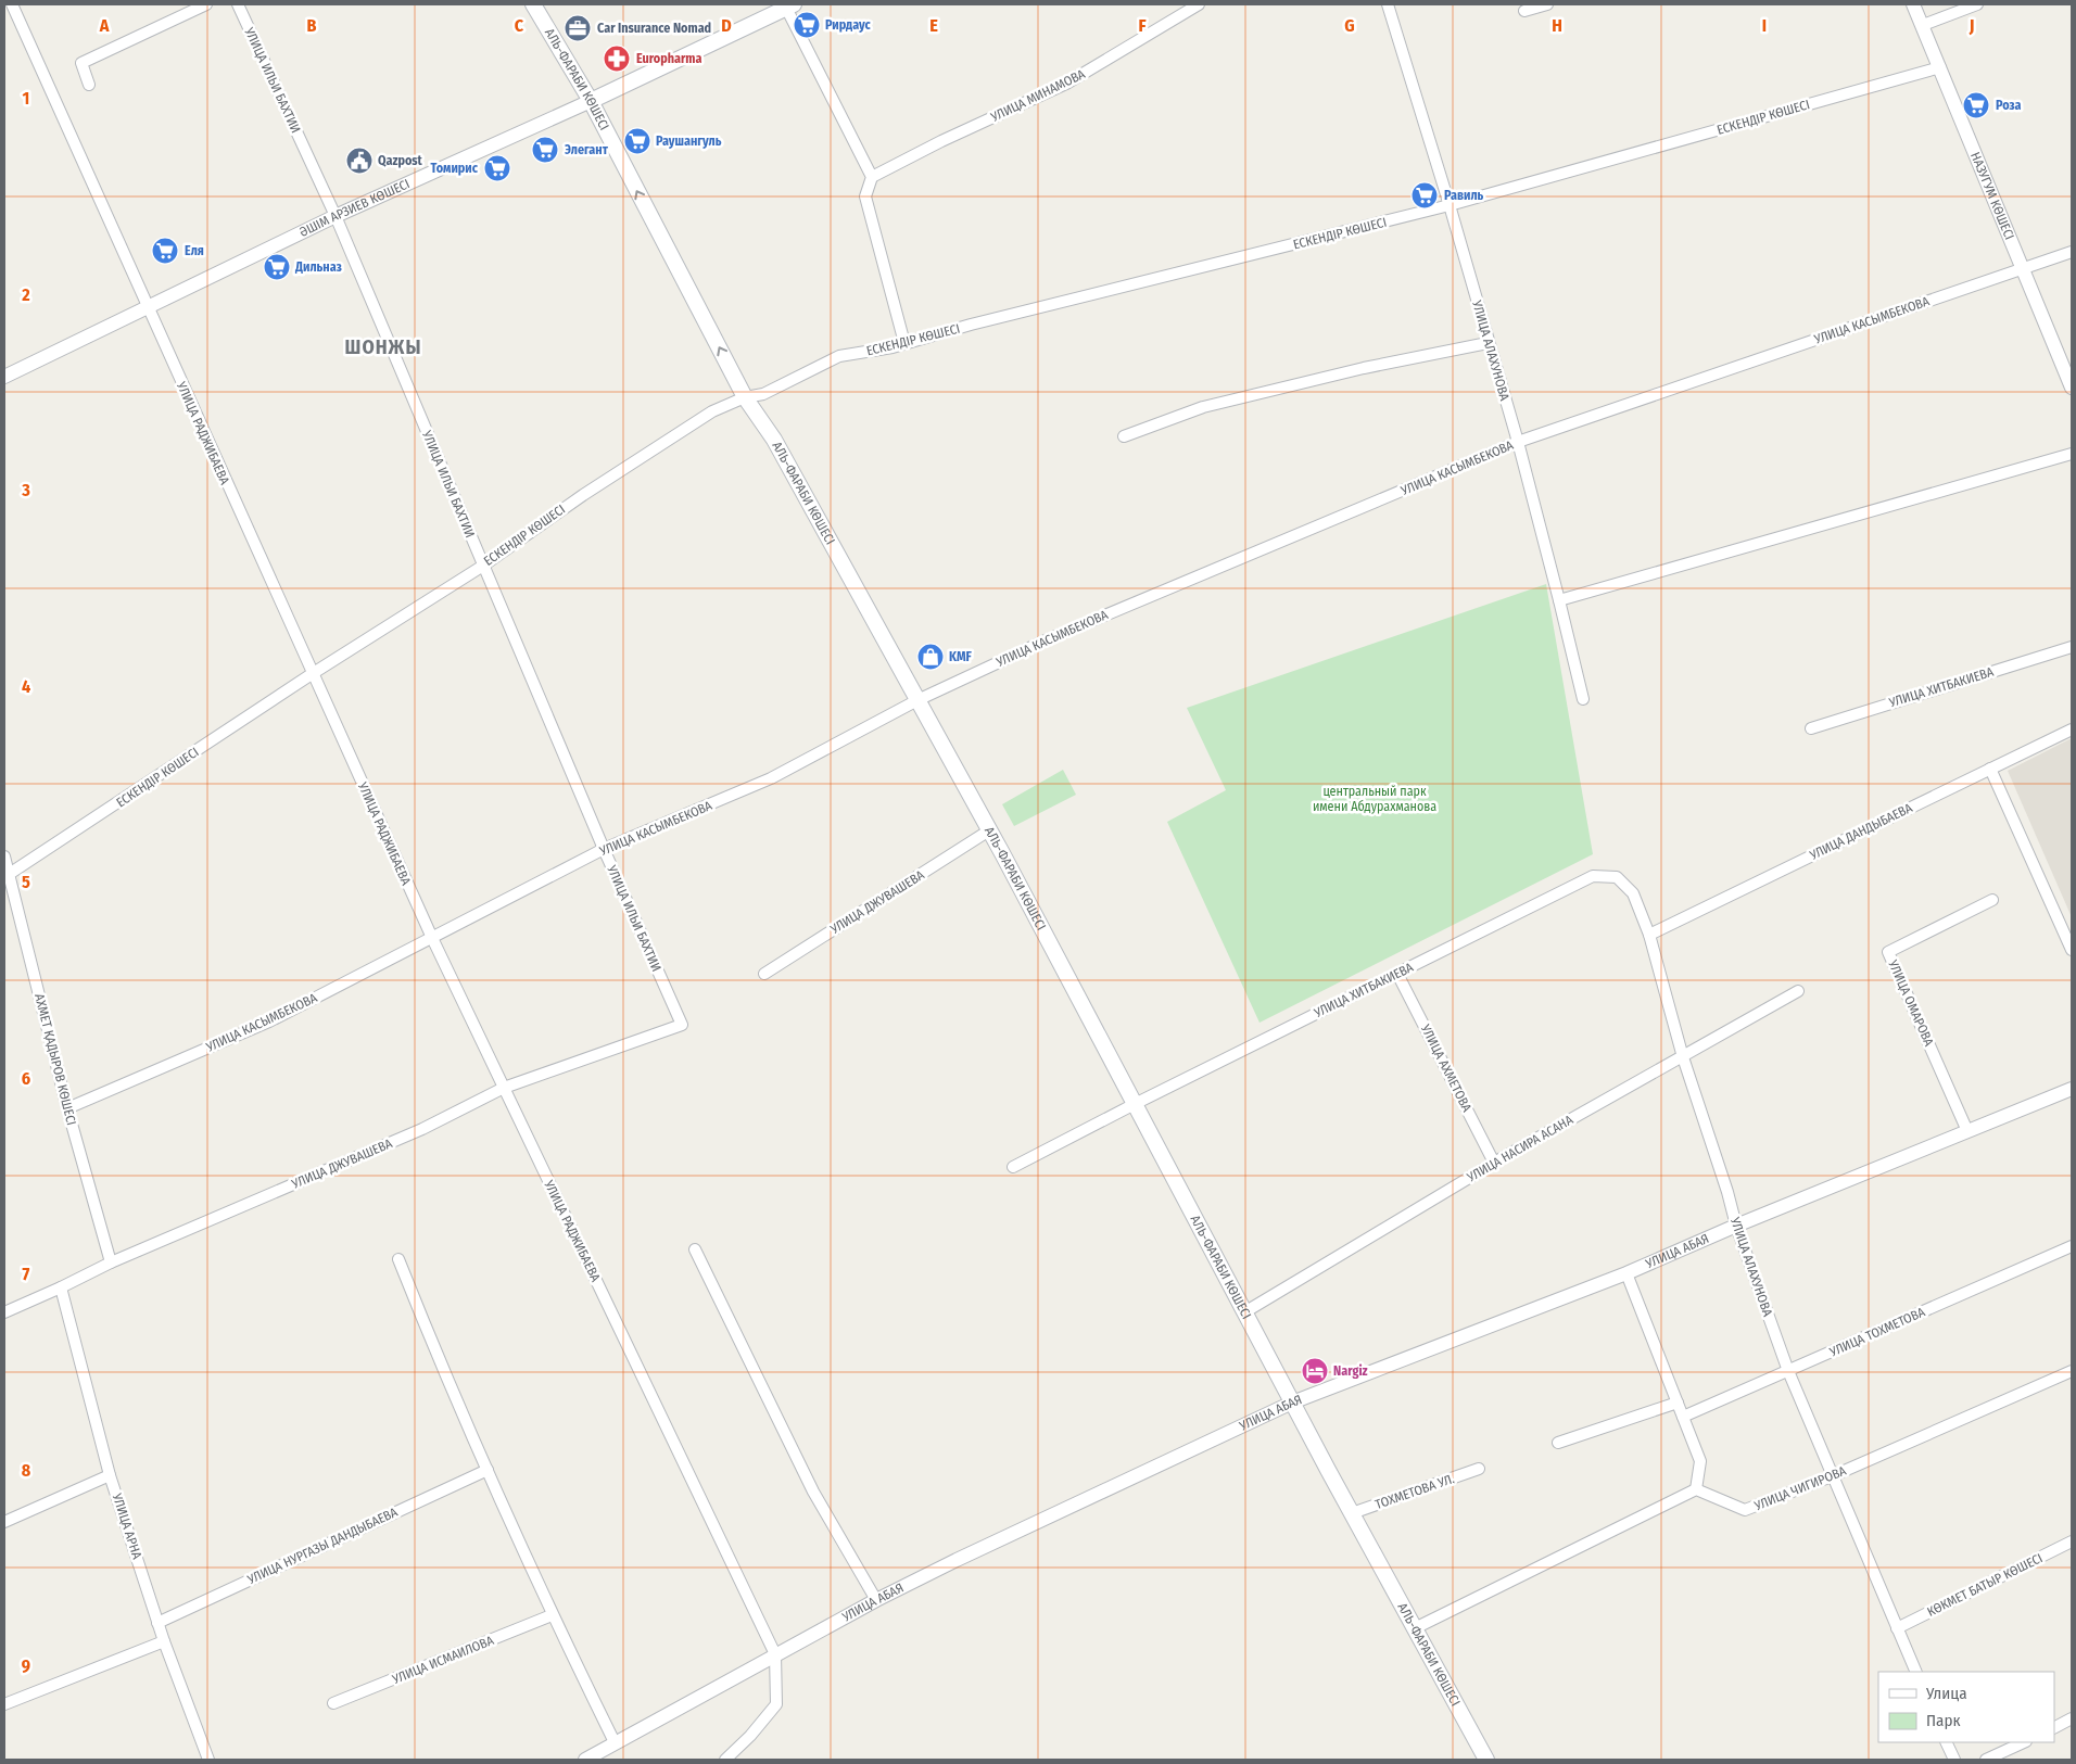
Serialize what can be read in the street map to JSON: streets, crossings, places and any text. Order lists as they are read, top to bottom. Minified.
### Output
{"streets":{"main road":["АЛЬ-ФАРАБИ КӨШЕСІ","ӘШІМ АРЗИЕВ КӨШЕСІ"],"street":["УЛИЦА ИЛЬИ БАХТИИ","УЛИЦА МИНАМОВА","ЕСКЕНДІР КӨШЕСІ","НАЗУГУМ КӨШЕСІ","УЛИЦА КАСЫМБЕКОВА","УЛИЦА АЛАХУНОВА","УЛИЦА РАДЖИБАЕВА","УЛИЦА ХИТБАКИЕВА","УЛИЦА ДАНДЫБАЕВА","УЛИЦА ДЖУВАШЕВА","УЛИЦА ОМАРОВА","АХМЕТ ҚАДЫРОВ КӨШЕСІ","УЛИЦА АХМЕТОВА","УЛИЦА НАСИРА АСАНА","УЛИЦА АБАЯ","УЛИЦА ТОХМЕТОВА","УЛИЦА ЧИГИРОВА","ТОХМЕТОВА УЛ.","УЛИЦА АРНА","УЛИЦА НУРГАЗЫ ДАНДЫБАЕВА","КӨКМЕТ БАТЫР КӨШЕСІ","УЛИЦА ИСМАИЛОВА"]},"crossings":[["АЛЬ-ФАРАБИ КӨШЕСІ","ЕСКЕНДІР КӨШЕСІ"],["АЛЬ-ФАРАБИ КӨШЕСІ","ӘШІМ АРЗИЕВ КӨШЕСІ"],["АЛЬ-ФАРАБИ КӨШЕСІ","УЛИЦА КАСЫМБЕКОВА"],["АЛЬ-ФАРАБИ КӨШЕСІ","УЛИЦА ХИТБАКИЕВА"],["АЛЬ-ФАРАБИ КӨШЕСІ","УЛИЦА ДЖУВАШЕВА"],["АЛЬ-ФАРАБИ КӨШЕСІ","УЛИЦА НАСИРА АСАНА"],["АЛЬ-ФАРАБИ КӨШЕСІ","УЛИЦА АБАЯ"],["АЛЬ-ФАРАБИ КӨШЕСІ","ТОХМЕТОВА УЛ."],["УЛИЦА ИЛЬИ БАХТИИ","ЕСКЕНДІР КӨШЕСІ"],["УЛИЦА ИЛЬИ БАХТИИ","ӘШІМ АРЗИЕВ КӨШЕСІ"],["УЛИЦА ИЛЬИ БАХТИИ","УЛИЦА КАСЫМБЕКОВА"],["УЛИЦА ИЛЬИ БАХТИИ","УЛИЦА ДЖУВАШЕВА"],["ЕСКЕНДІР КӨШЕСІ","НАЗУГУМ КӨШЕСІ"],["ЕСКЕНДІР КӨШЕСІ","УЛИЦА АЛАХУНОВА"],["ЕСКЕНДІР КӨШЕСІ","УЛИЦА РАДЖИБАЕВА"],["ЕСКЕНДІР КӨШЕСІ","АХМЕТ ҚАДЫРОВ КӨШЕСІ"],["НАЗУГУМ КӨШЕСІ","УЛИЦА КАСЫМБЕКОВА"],["ӘШІМ АРЗИЕВ КӨШЕСІ","УЛИЦА РАДЖИБАЕВА"],["УЛИЦА КАСЫМБЕКОВА","УЛИЦА АЛАХУНОВА"],["УЛИЦА КАСЫМБЕКОВА","УЛИЦА РАДЖИБАЕВА"],["УЛИЦА КАСЫМБЕКОВА","АХМЕТ ҚАДЫРОВ КӨШЕСІ"],["УЛИЦА АЛАХУНОВА","УЛИЦА ХИТБАКИЕВА"],["УЛИЦА АЛАХУНОВА","УЛИЦА ДАНДЫБАЕВА"],["УЛИЦА АЛАХУНОВА","УЛИЦА НАСИРА АСАНА"],["УЛИЦА АЛАХУНОВА","УЛИЦА АБАЯ"],["УЛИЦА АЛАХУНОВА","УЛИЦА ТОХМЕТОВА"],["УЛИЦА АЛАХУНОВА","УЛИЦА ЧИГИРОВА"],["УЛИЦА АЛАХУНОВА","КӨКМЕТ БАТЫР КӨШЕСІ"],["УЛИЦА РАДЖИБАЕВА","УЛИЦА ДЖУВАШЕВА"],["УЛИЦА РАДЖИБАЕВА","УЛИЦА АБАЯ"],["УЛИЦА ХИТБАКИЕВА","УЛИЦА АХМЕТОВА"],["УЛИЦА ДЖУВАШЕВА","АХМЕТ ҚАДЫРОВ КӨШЕСІ"],["УЛИЦА ДЖУВАШЕВА","УЛИЦА АРНА"],["УЛИЦА ОМАРОВА","УЛИЦА АБАЯ"],["УЛИЦА АХМЕТОВА","УЛИЦА НАСИРА АСАНА"],["УЛИЦА АРНА","УЛИЦА НУРГАЗЫ ДАНДЫБАЕВА"]],"districts":["ШОНЖЫ"],"parks":["центральный парк имени Абдурахманова"],"places":{"supermarket":["Рирдаус","Роза","Раушангуль","Элегант","Томирис","Равиль","Еля","Дильназ"],"office":["Car Insurance Nomad"],"pharmacy":["Europharma"],"public building":["Qazpost"],"shop":["KMF"],"hotel":["Nargiz"]},"legend":["Улица","Парк"],"grid":{"columns":["A","B","C","D","E","F","G","H","I","J"],"rows":["1","2","3","4","5","6","7","8","9"]}}
